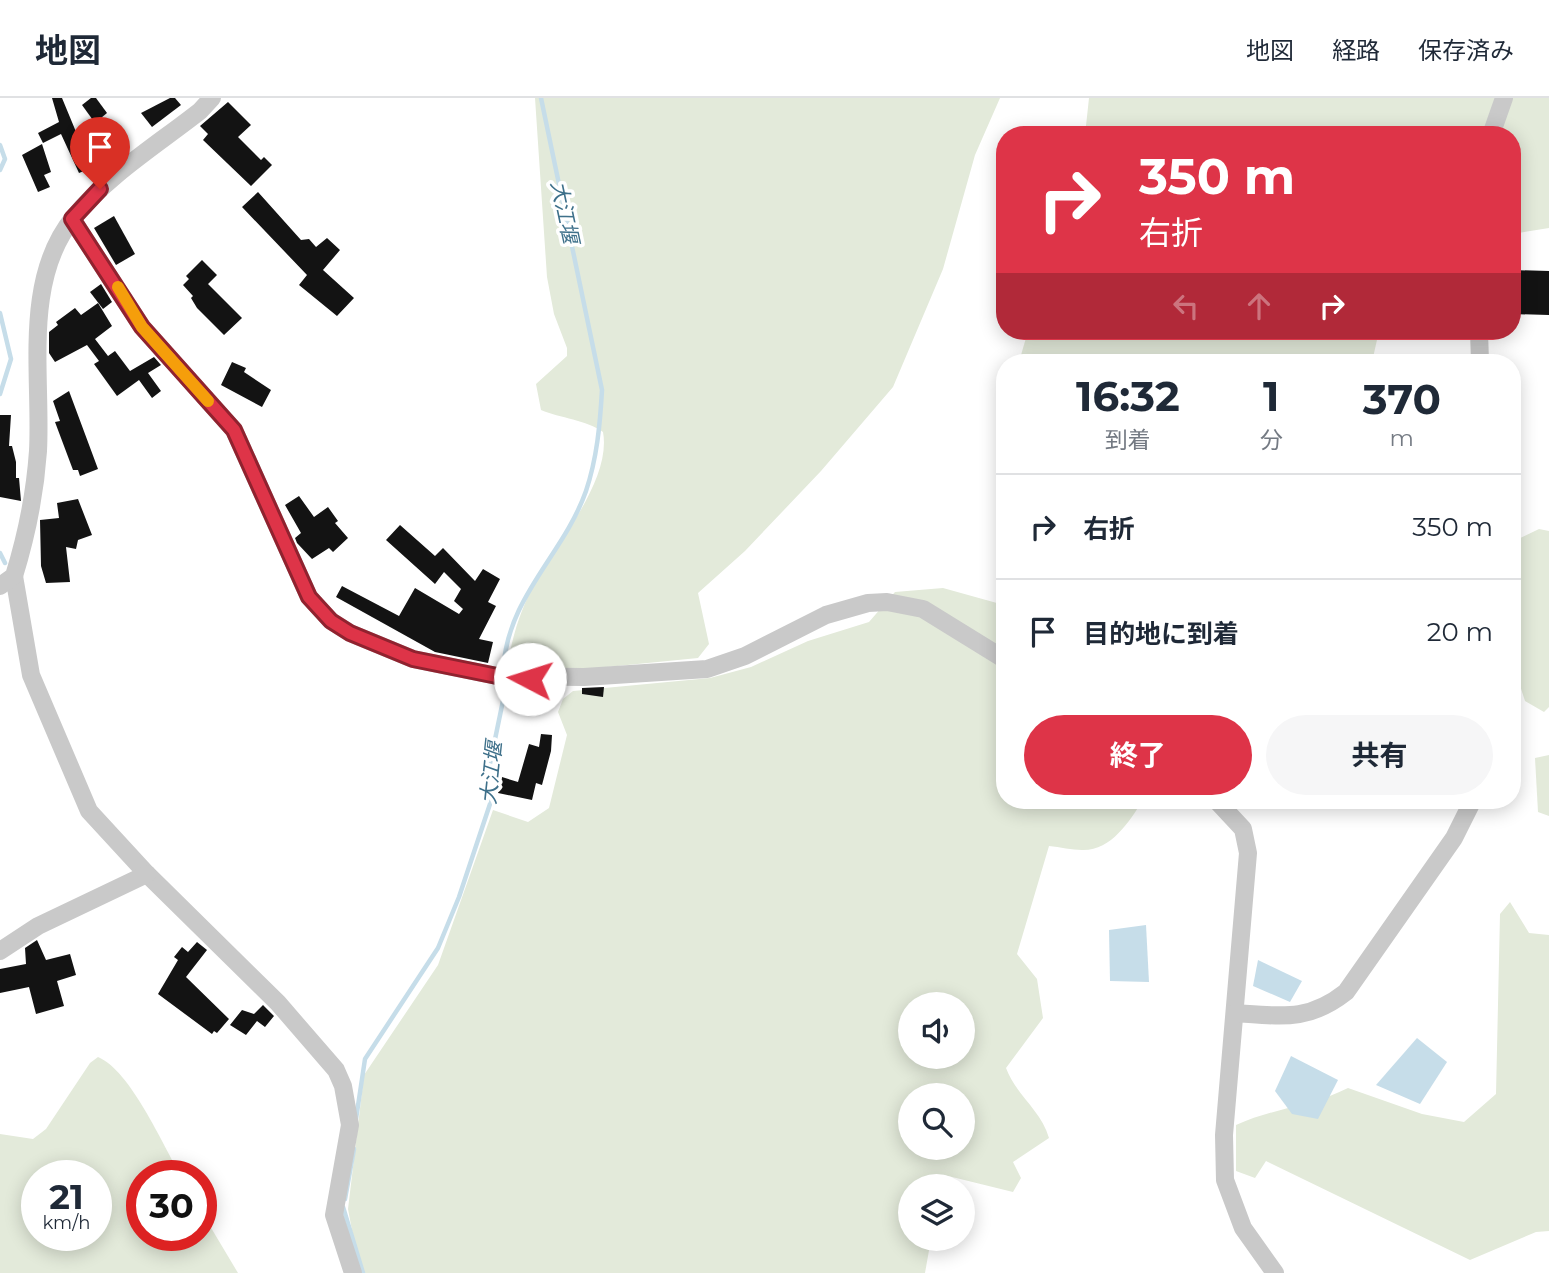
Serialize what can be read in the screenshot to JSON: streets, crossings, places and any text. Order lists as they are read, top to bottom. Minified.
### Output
{"water":["大江堰"],"page":{"header":"地図","nav":["地図","経路","保存済み"],"turn":["350 m","右折"],"eta":["16:32","到着","1","分","370","m"],"list":[{"name":"右折","value":"350 m"},{"name":"目的地に到着","value":"20 m"}],"buttons":["終了","共有"],"speed":"21 km/h","limit":"30"}}
